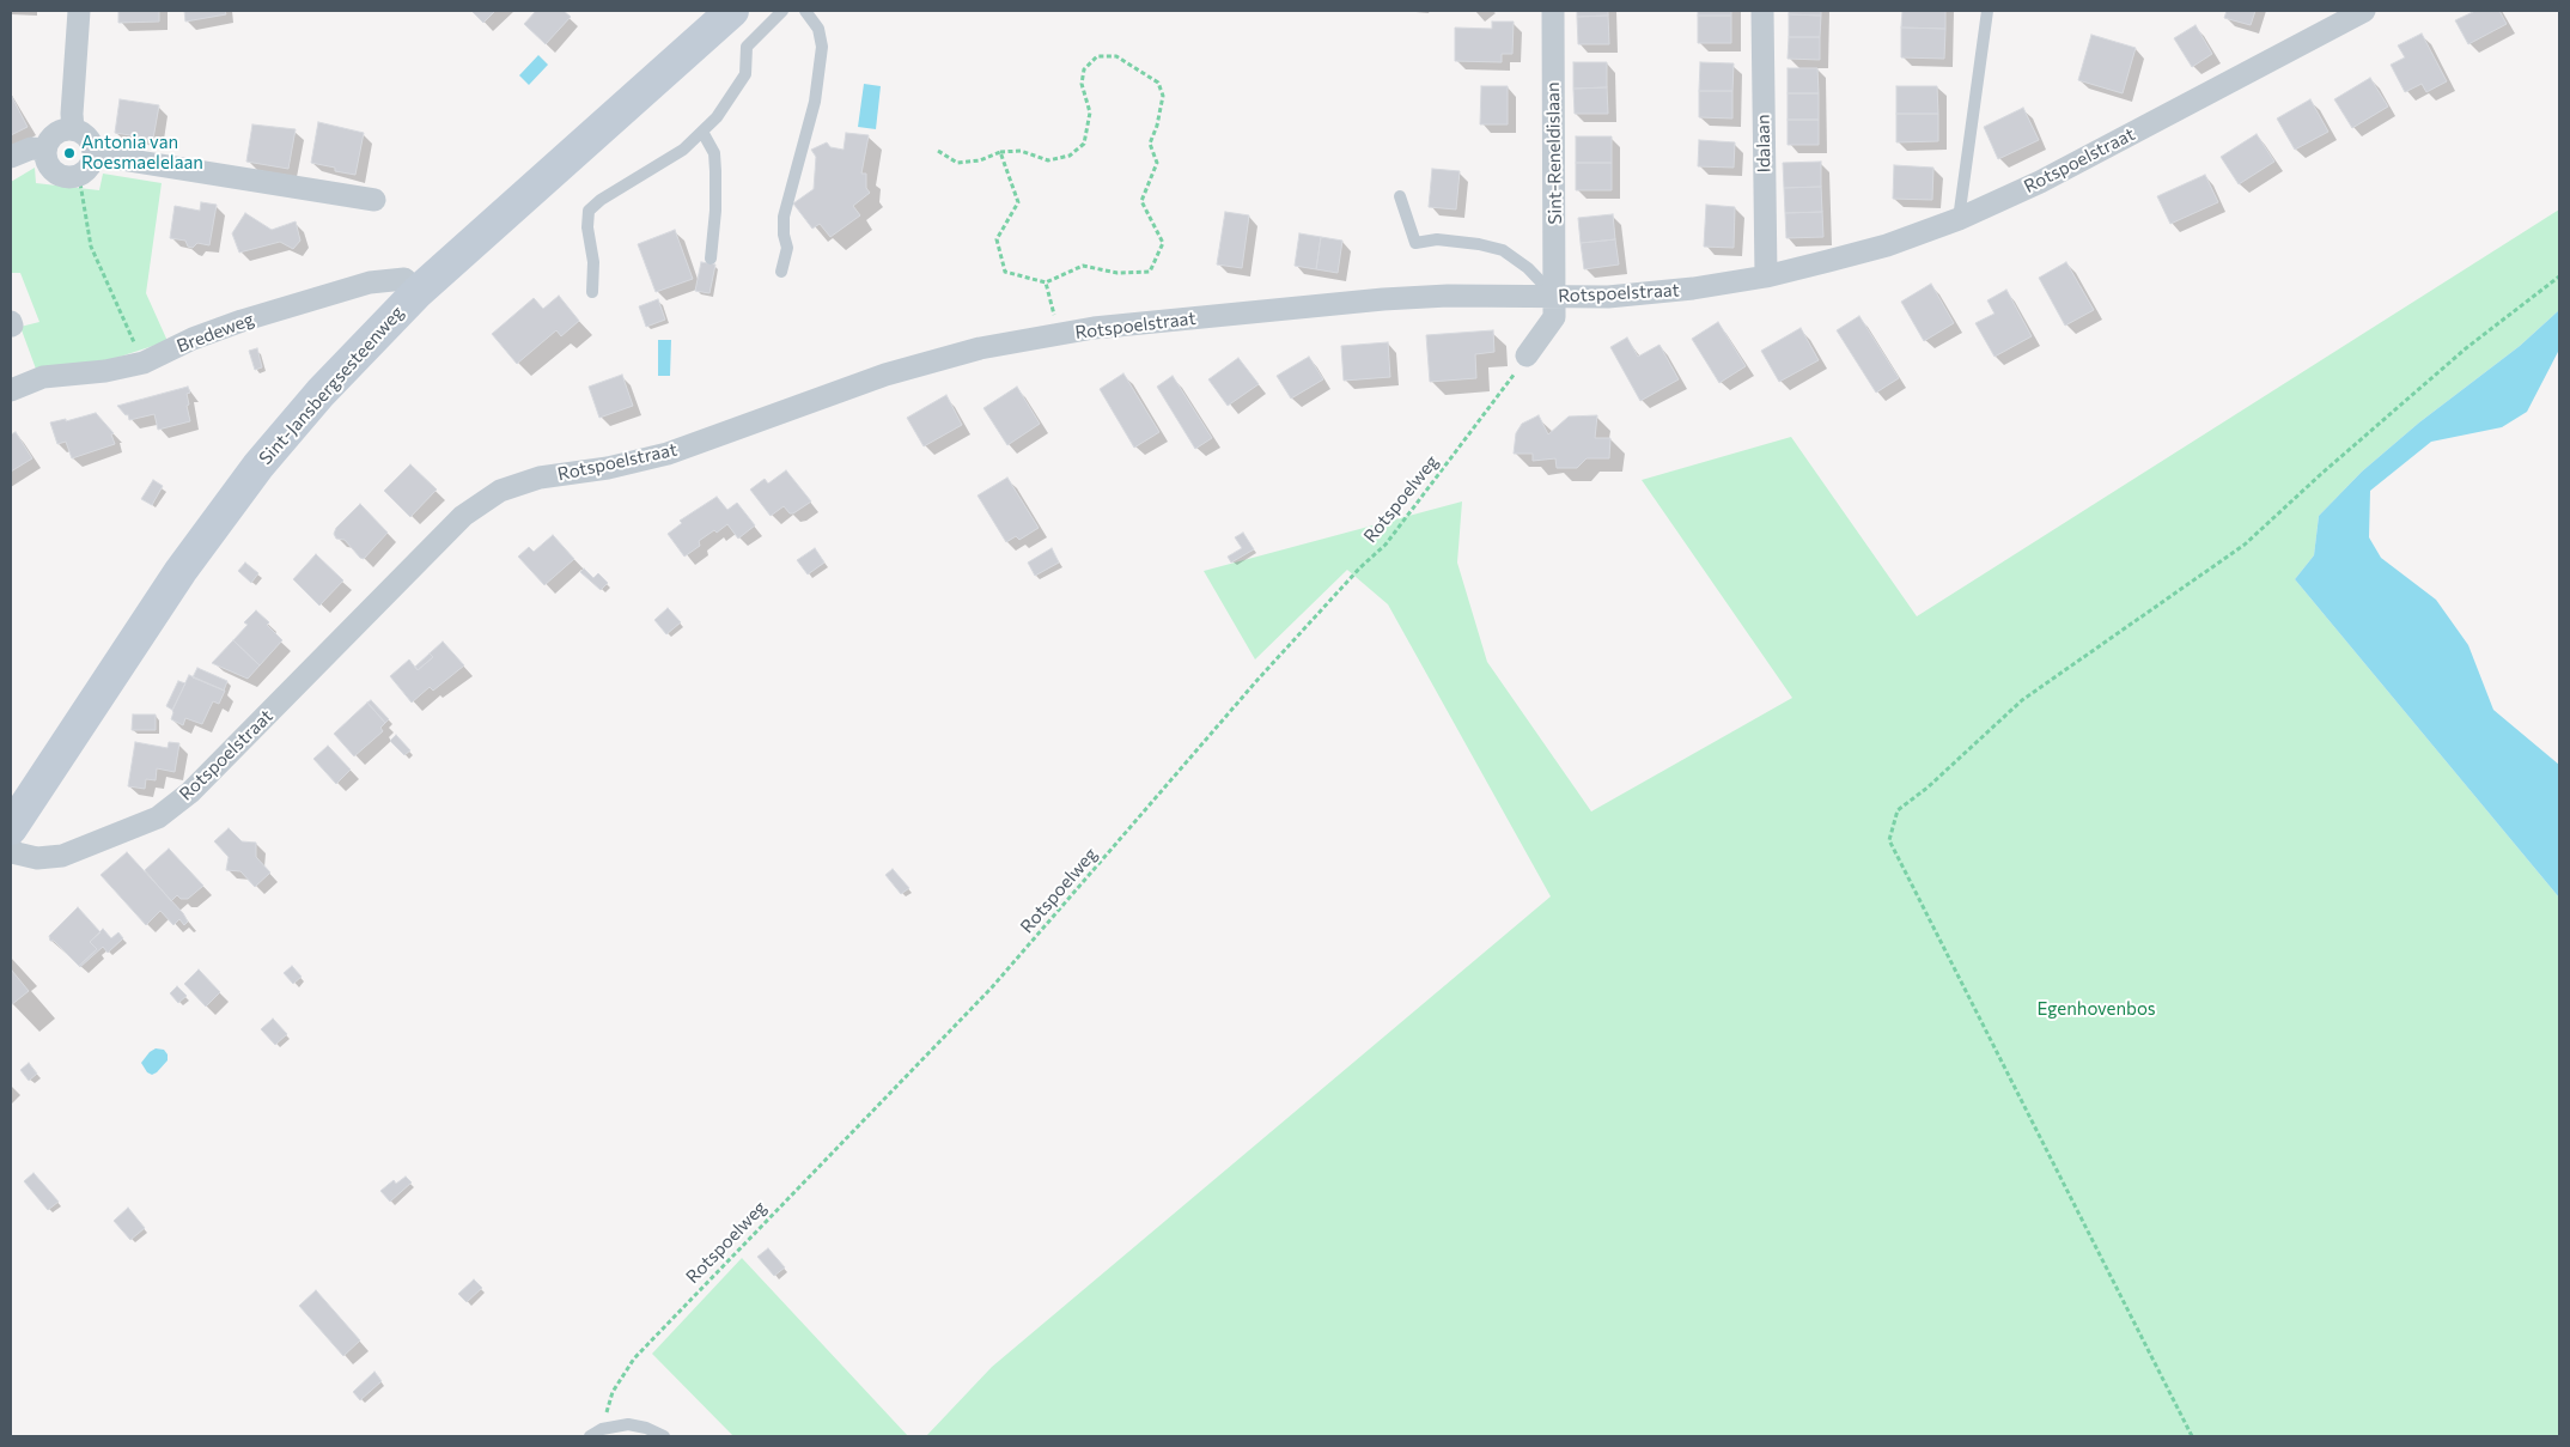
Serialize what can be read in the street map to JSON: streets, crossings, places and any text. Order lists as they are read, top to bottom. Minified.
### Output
{"streets":{"main road":["Sint-Jansbergsesteenweg"],"street":["Idalaan","Sint-Reneldislaan","Rotspoelstraat","Bredeweg"],"path":["Rotspoelweg"]},"crossings":[["Idalaan","Rotspoelstraat"],["Sint-Reneldislaan","Rotspoelstraat"],["Sint-Reneldislaan","Rotspoelweg"],["Bredeweg","Sint-Jansbergsesteenweg"]],"parks":["Egenhovenbos"],"places":["Antonia van Roesmaelelaan"]}
